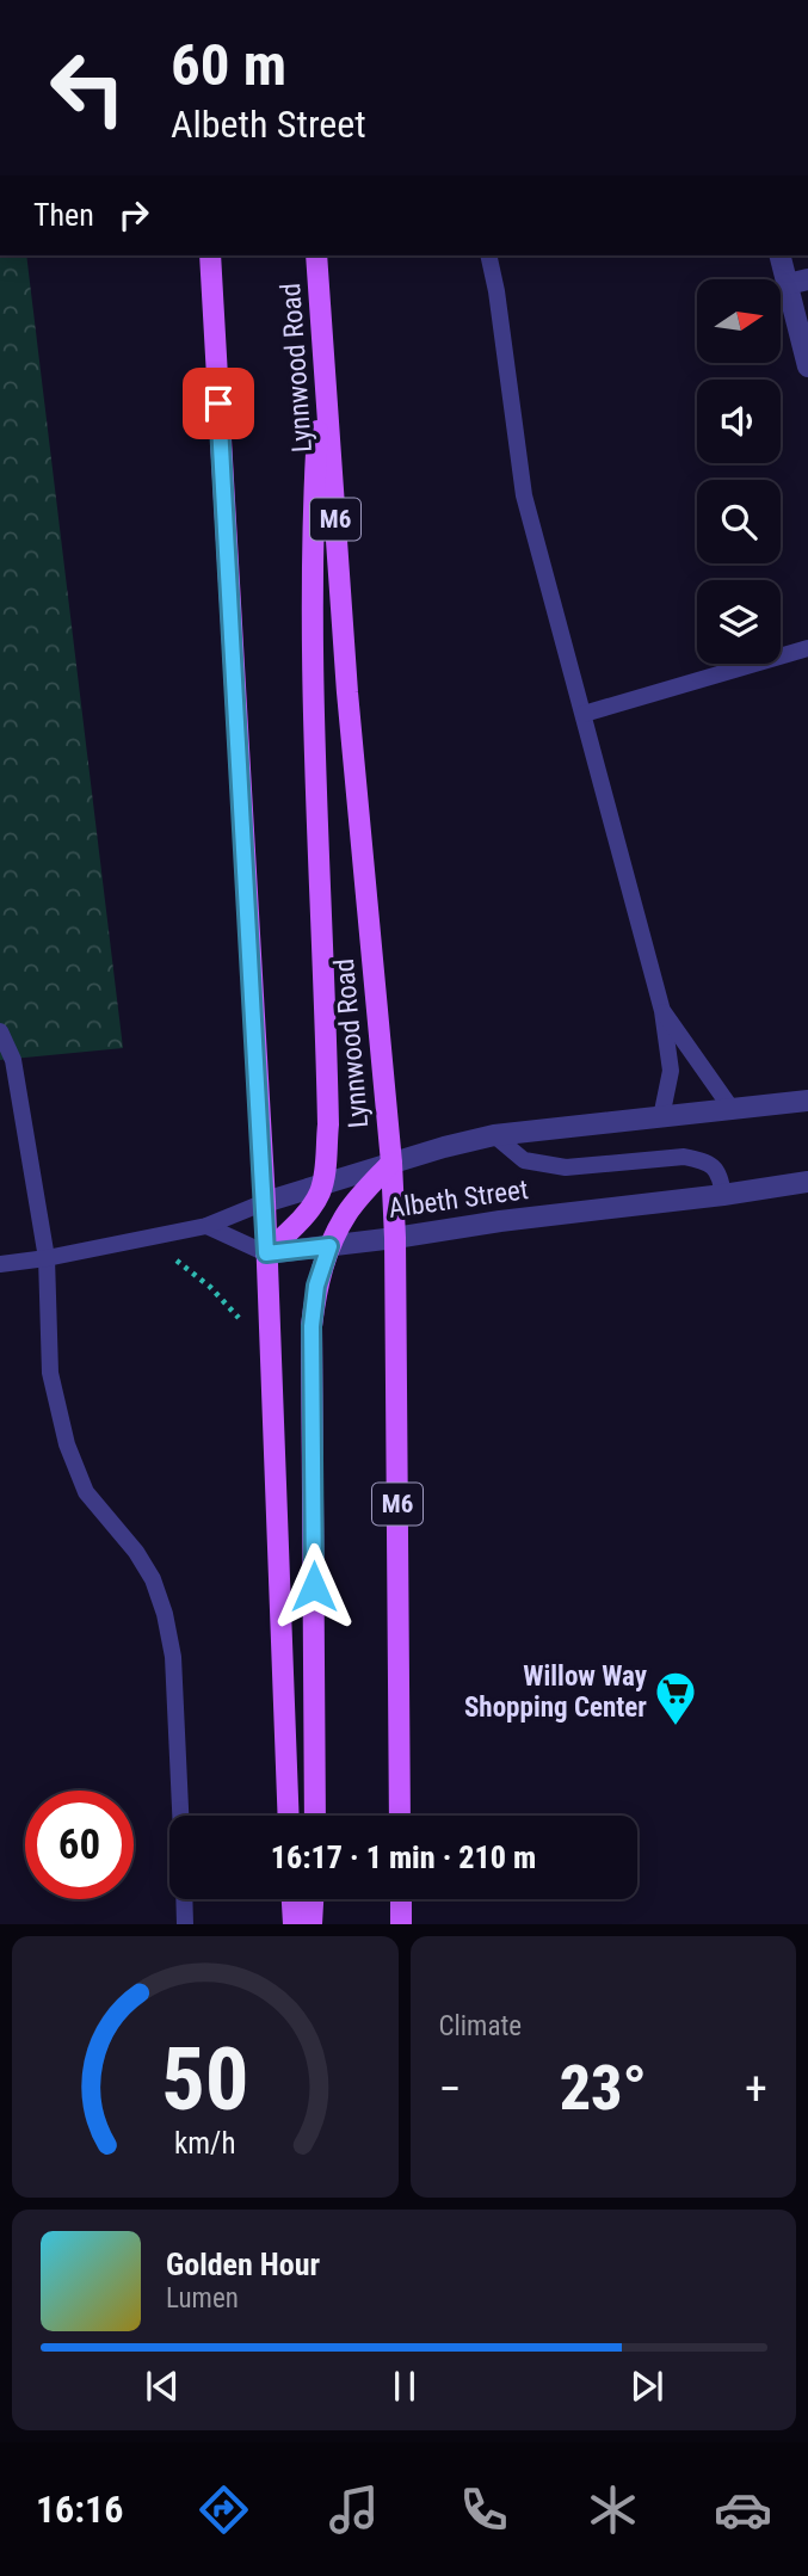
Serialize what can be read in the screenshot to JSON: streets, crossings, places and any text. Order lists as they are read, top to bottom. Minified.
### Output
{"streets":{"main road":["Lynnwood Road","M6"],"street":["Albeth Street"]},"crossings":[["Lynnwood Road","Albeth Street"]],"places":{"supermarket":["Willow Way Shopping Center"]},"north":"right","page":{"turn":["60 m","Albeth Street"],"then":"Then","limit":"60","trip":"16:17 · 1 min · 210 m","tile":"Climate","heat":["−","23°","+"],"song":["Golden Hour","Lumen"],"tabs":"16:16","gauge":["50","km/h"]}}
